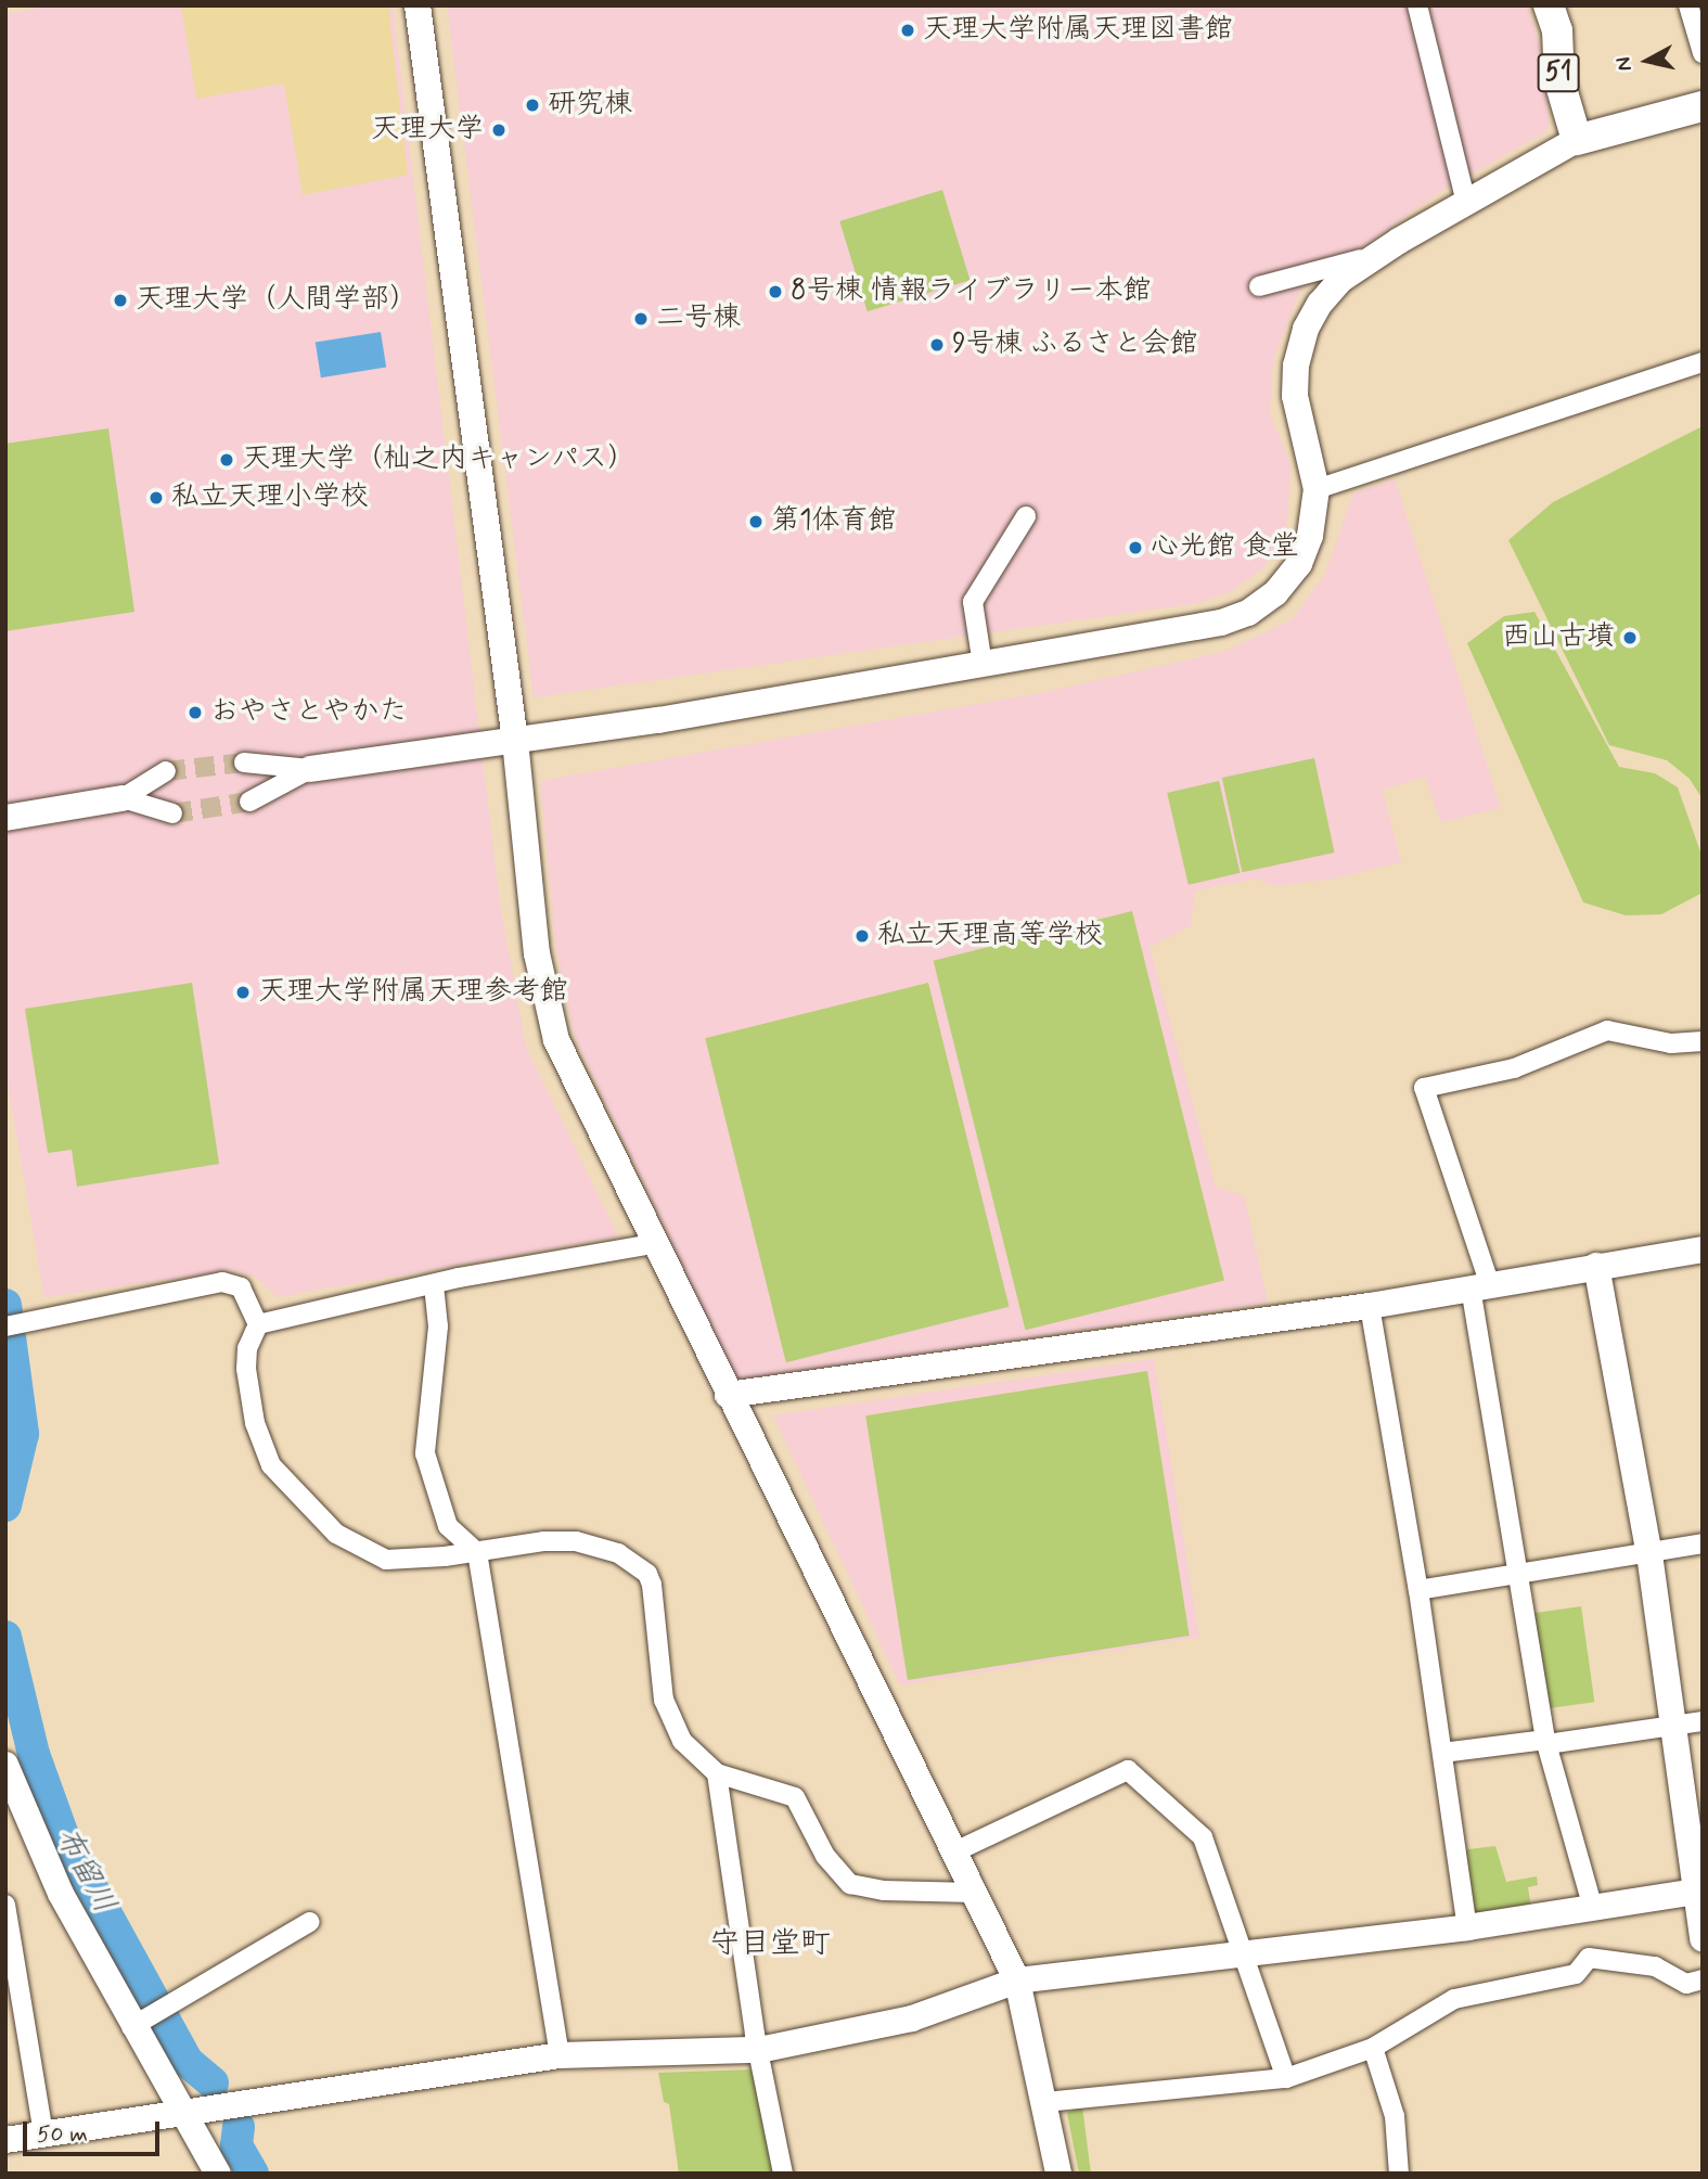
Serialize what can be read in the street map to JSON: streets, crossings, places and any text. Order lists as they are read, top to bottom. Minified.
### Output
{"streets":{"main road":["51"]},"districts":["守目堂町"],"water":["布留川"],"places":["天理大学附属天理図書館","研究棟","天理大学","8号棟 情報ライブラリー本館","天理大学（人間学部）","二号棟","9号棟 ふるさと会館","天理大学（杣之内キャンパス）","私立天理小学校","第1体育館","心光館 食堂","西山古墳","おやさとやかた","私立天理高等学校","天理大学附属天理参考館"],"scale_bar":"50 m","north":"left"}
